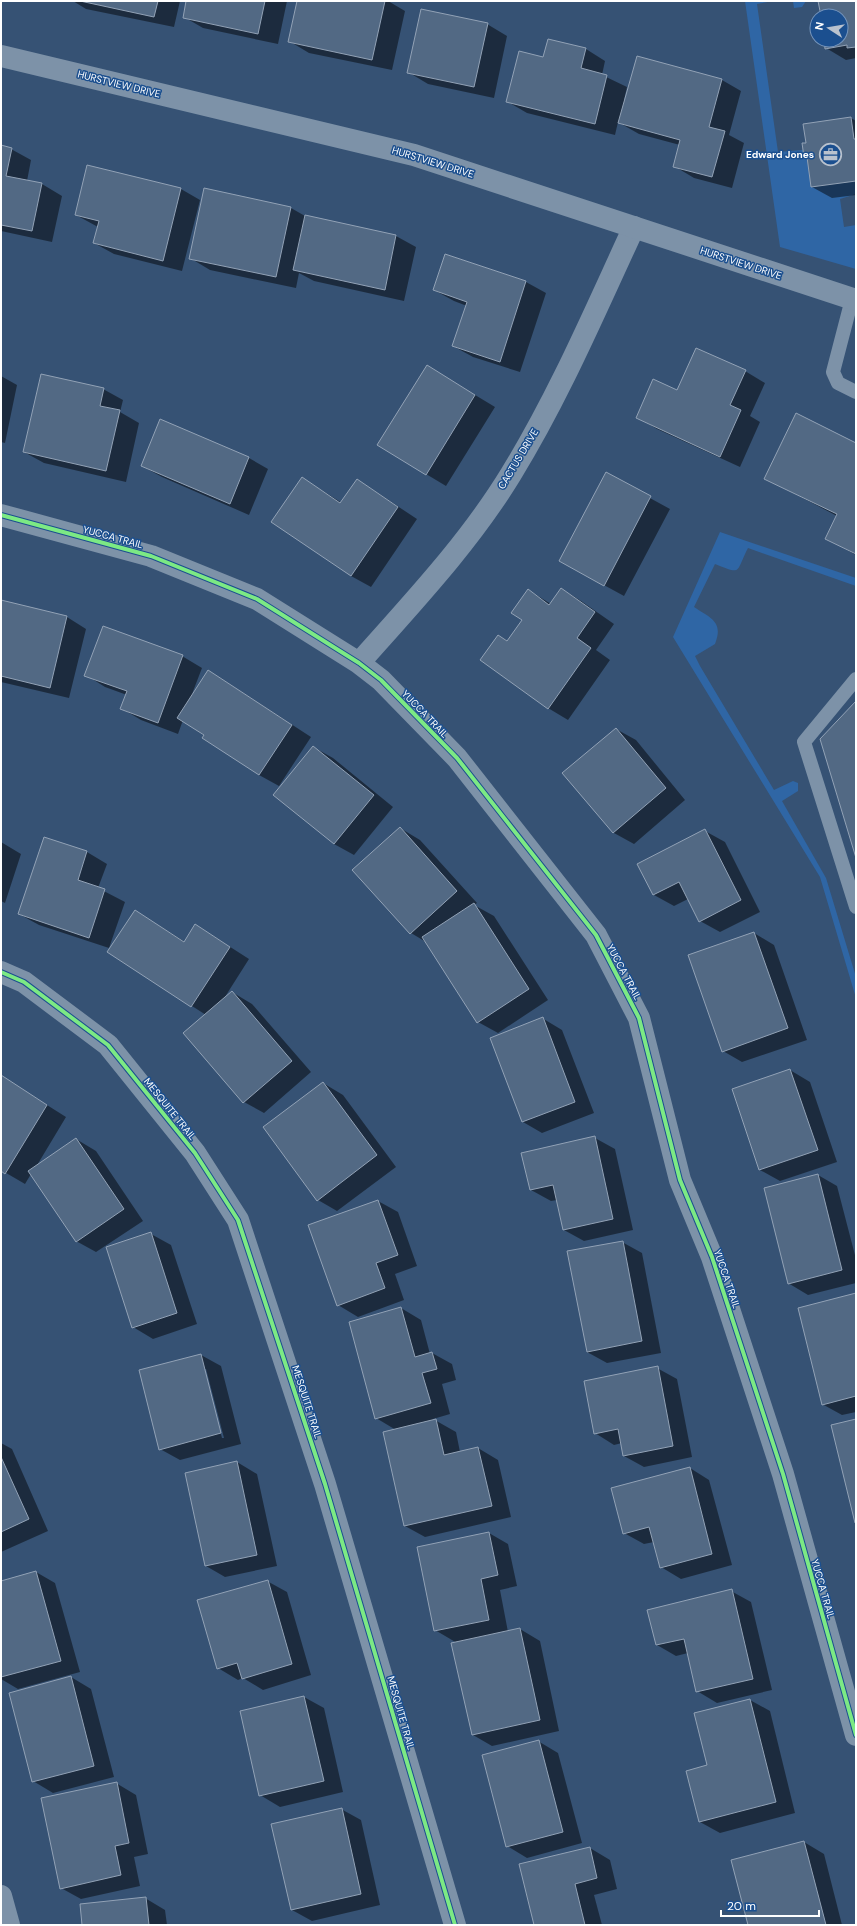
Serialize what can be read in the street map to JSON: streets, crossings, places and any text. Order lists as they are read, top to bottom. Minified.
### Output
{"streets":{"street":["HURSTVIEW DRIVE","CACTUS DRIVE","YUCCA TRAIL","MESQUITE TRAIL"]},"crossings":[["HURSTVIEW DRIVE","CACTUS DRIVE"],["CACTUS DRIVE","YUCCA TRAIL"]],"places":{"office":["Edward Jones"]},"scale_bar":"20 m","north":"left"}
